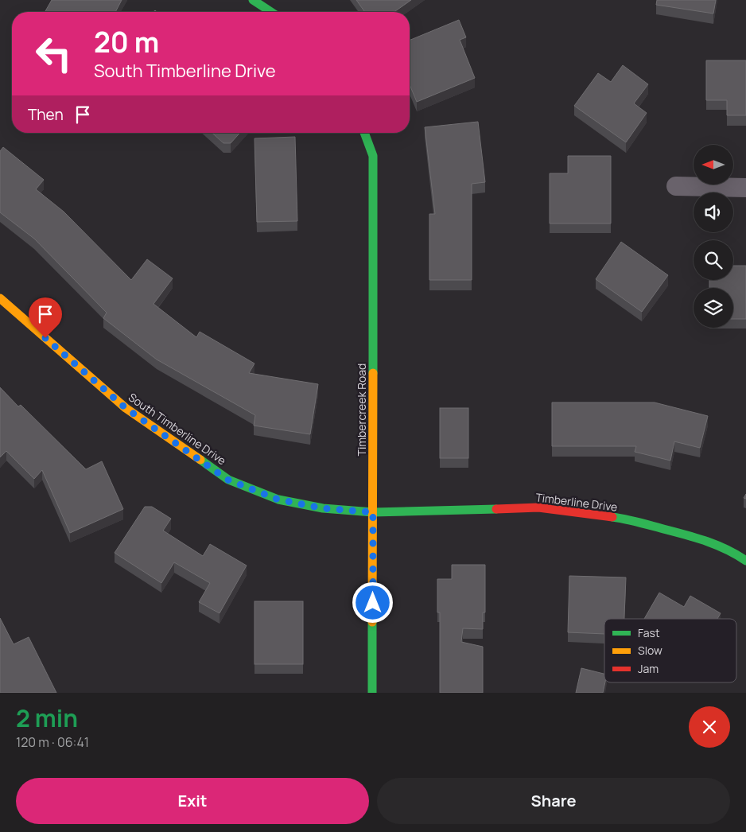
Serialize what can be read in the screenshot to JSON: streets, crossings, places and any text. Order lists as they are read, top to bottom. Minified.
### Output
{"streets":{"street":["Timbercreek Road","South Timberline Drive","Timberline Drive"]},"crossings":[["Timbercreek Road","South Timberline Drive"],["Timbercreek Road","Timberline Drive"],["South Timberline Drive","Timberline Drive"]],"legend":["Fast","Slow","Jam"],"north":"left","page":{"turn":["20 m","South Timberline Drive"],"then":"Then","heading":["2 min","120 m · 06:41"],"buttons":["Exit","Share"]}}
